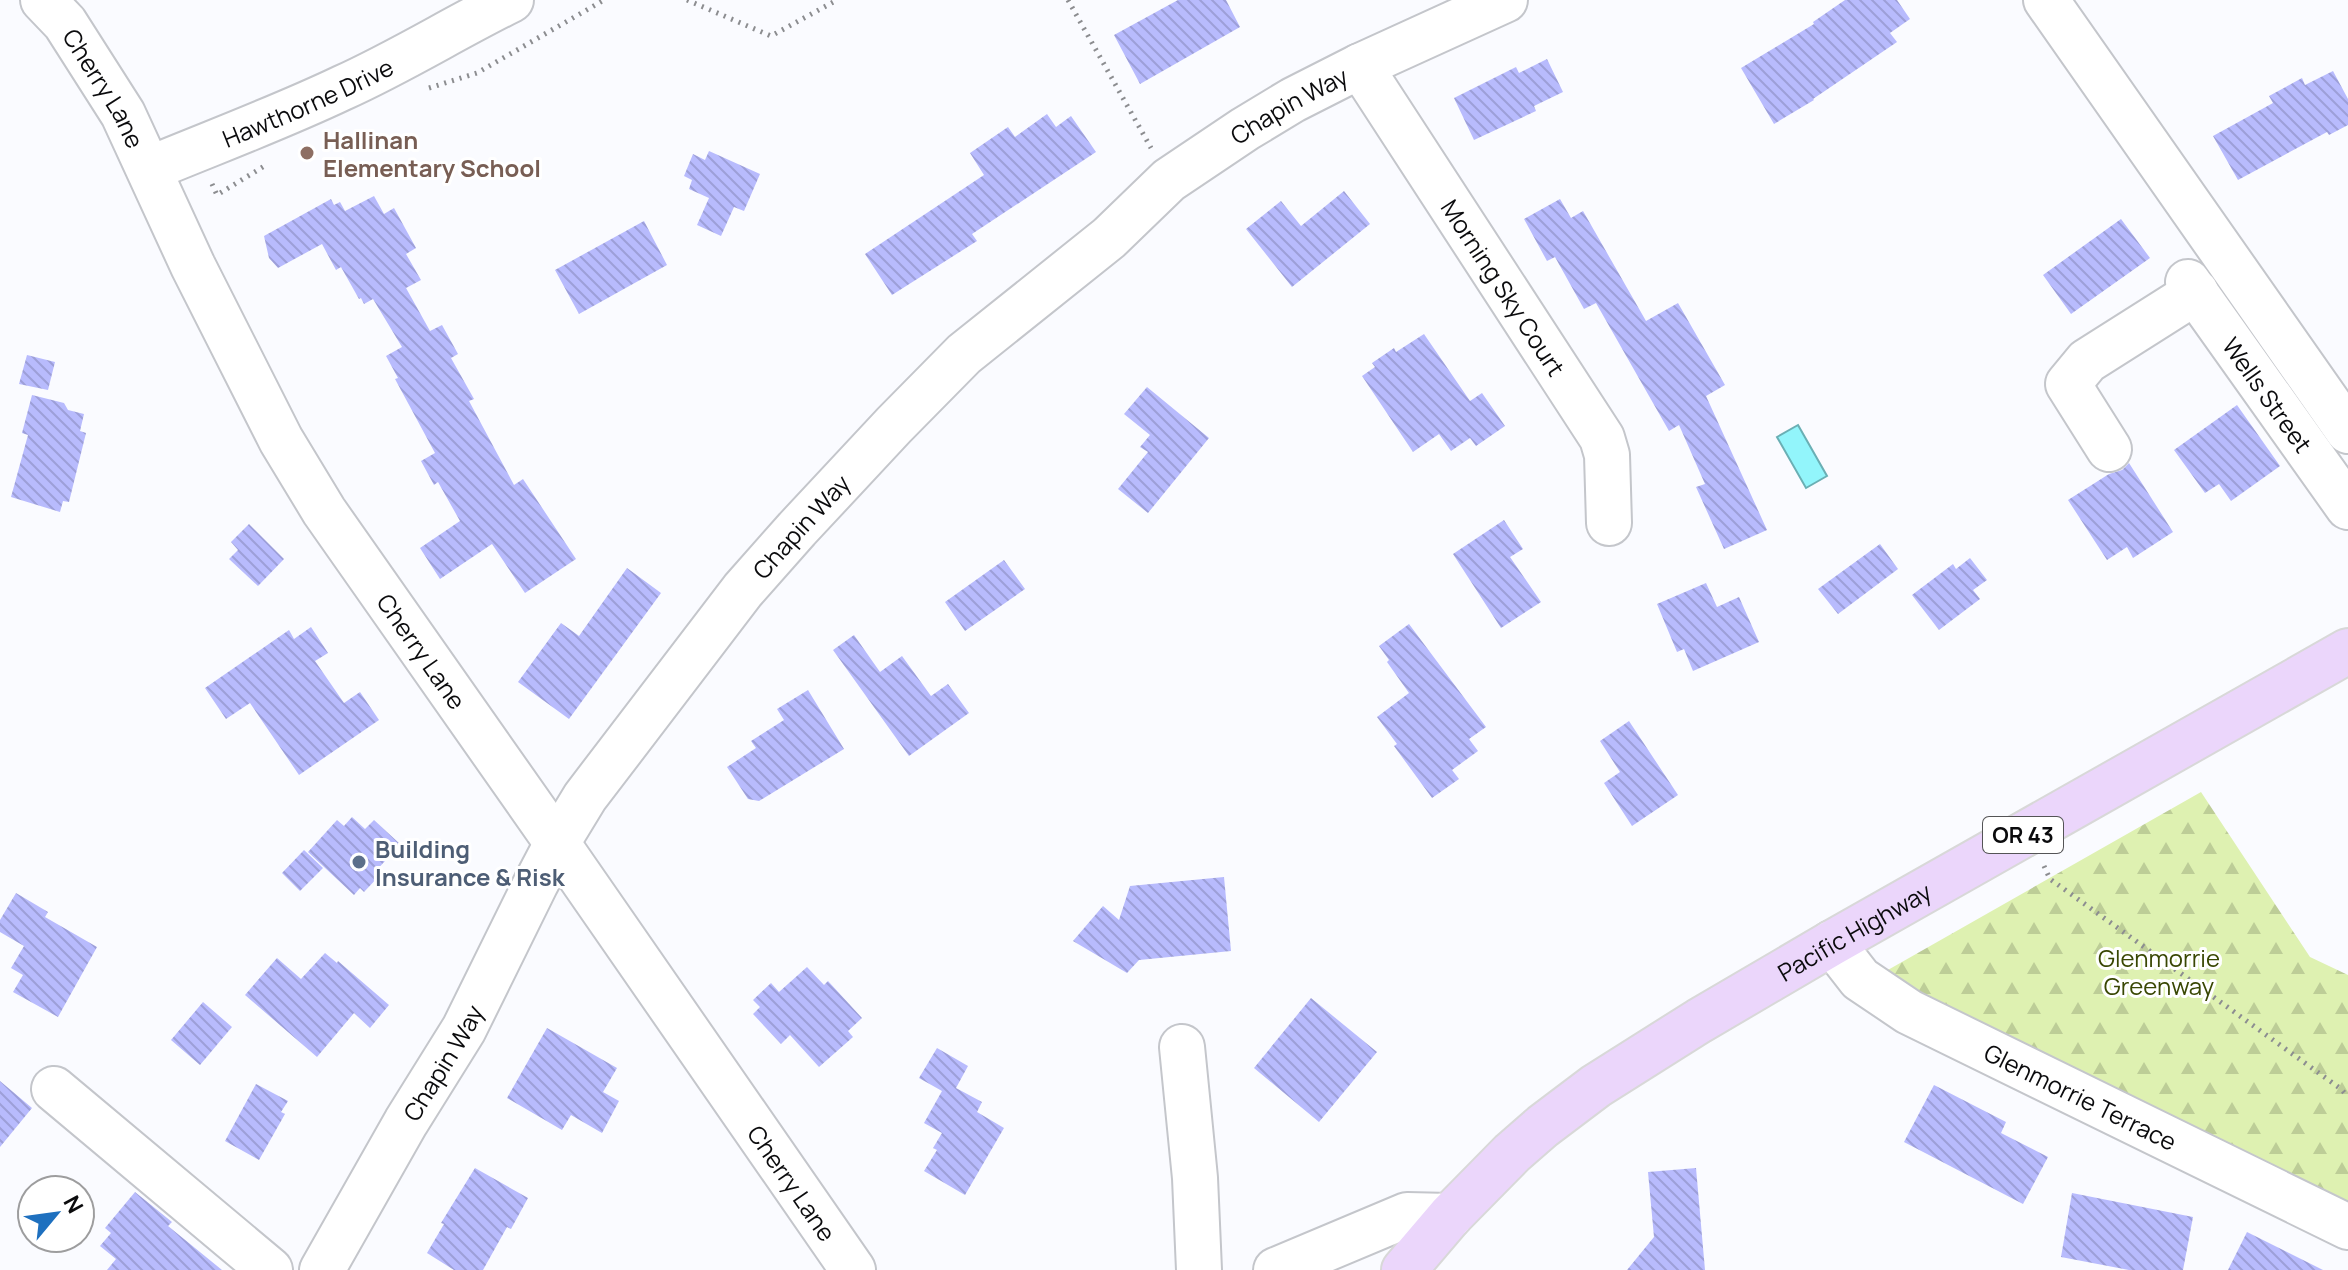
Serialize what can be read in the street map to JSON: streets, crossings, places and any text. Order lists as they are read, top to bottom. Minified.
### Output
{"streets":{"main road":["OR 43","Pacific Highway"],"street":["Cherry Lane","Hawthorne Drive","Chapin Way","Morning Sky Court","Wells Street","Glenmorrie Terrace"]},"crossings":[["Cherry Lane","Hawthorne Drive"],["Cherry Lane","Chapin Way"],["Chapin Way","Morning Sky Court"],["Pacific Highway","Glenmorrie Terrace"]],"parks":["Glenmorrie Greenway"],"places":["Hallinan Elementary School","Building Insurance & Risk"],"north":"top right"}
